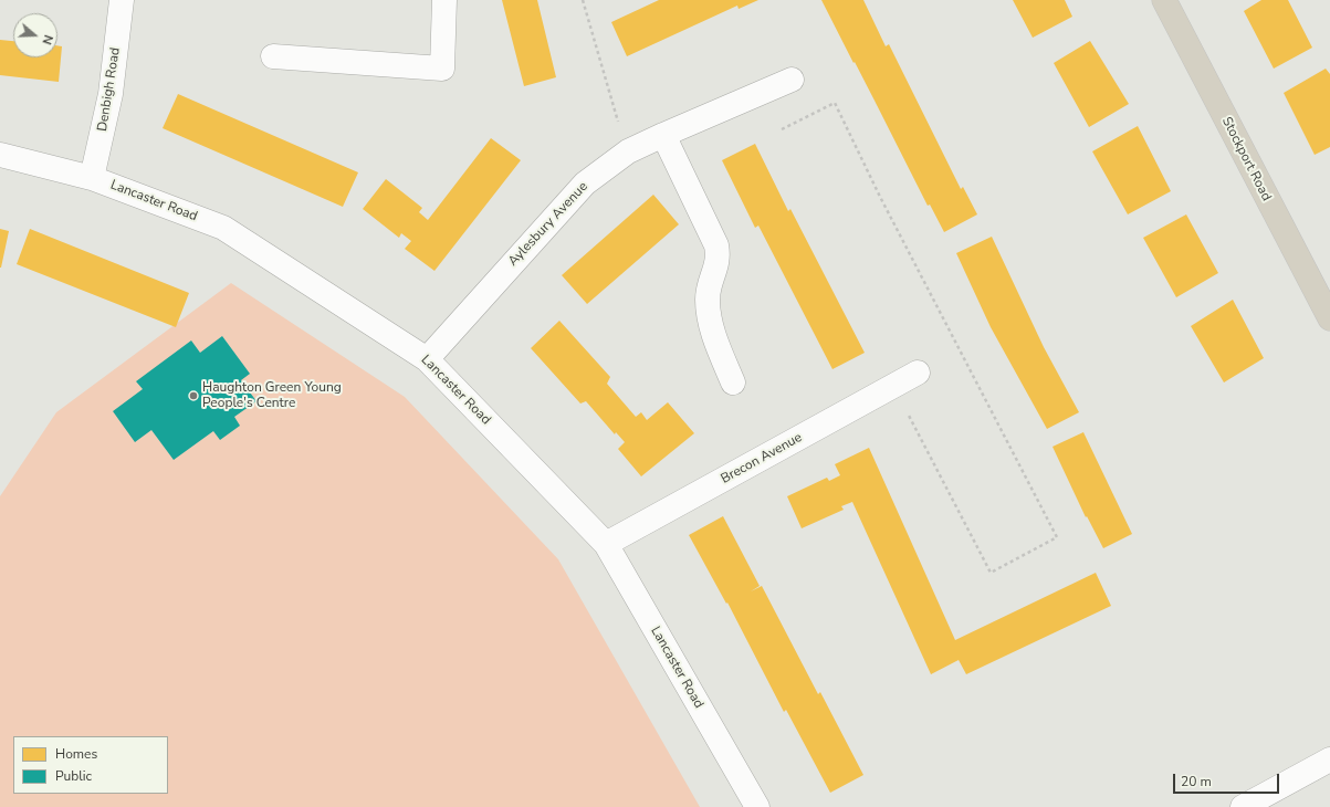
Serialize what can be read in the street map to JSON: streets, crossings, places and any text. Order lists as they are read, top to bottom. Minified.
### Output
{"streets":{"highway":["Stockport Road"],"street":["Denbigh Road","Lancaster Road","Aylesbury Avenue","Brecon Avenue"]},"crossings":[["Denbigh Road","Lancaster Road"],["Lancaster Road","Aylesbury Avenue"],["Lancaster Road","Brecon Avenue"]],"places":["Haughton Green Young People's Centre"],"legend":["Homes","Public"],"scale_bar":"20 m","north":"right"}
